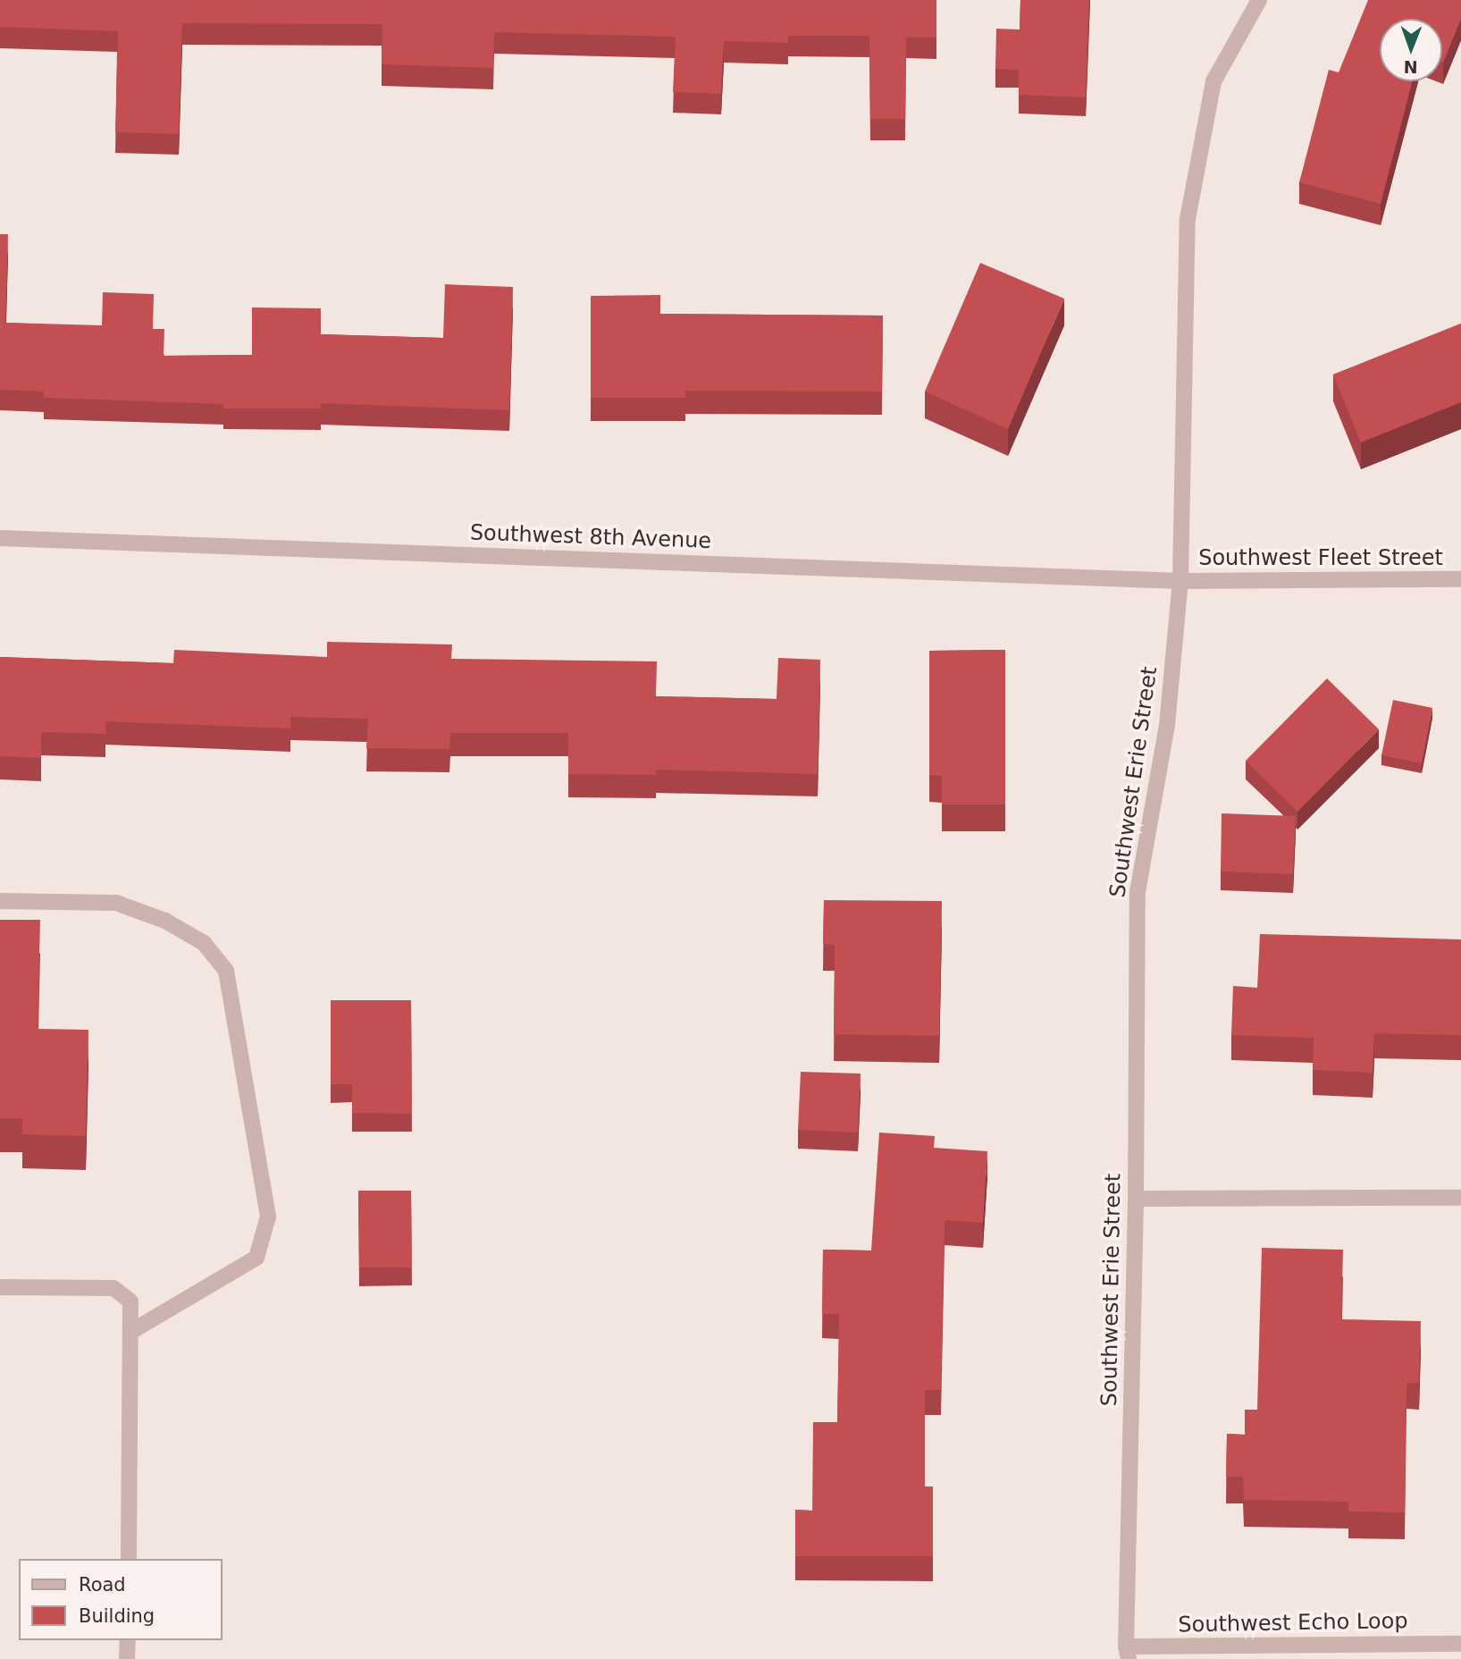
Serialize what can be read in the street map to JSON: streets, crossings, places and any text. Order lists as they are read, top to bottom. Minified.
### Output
{"streets":{"street":["Southwest 8th Avenue","Southwest Fleet Street","Southwest Erie Street","Southwest Echo Loop"]},"crossings":[["Southwest 8th Avenue","Southwest Fleet Street"],["Southwest 8th Avenue","Southwest Erie Street"],["Southwest Fleet Street","Southwest Erie Street"],["Southwest Erie Street","Southwest Echo Loop"]],"legend":["Road","Building"],"north":"bottom"}
